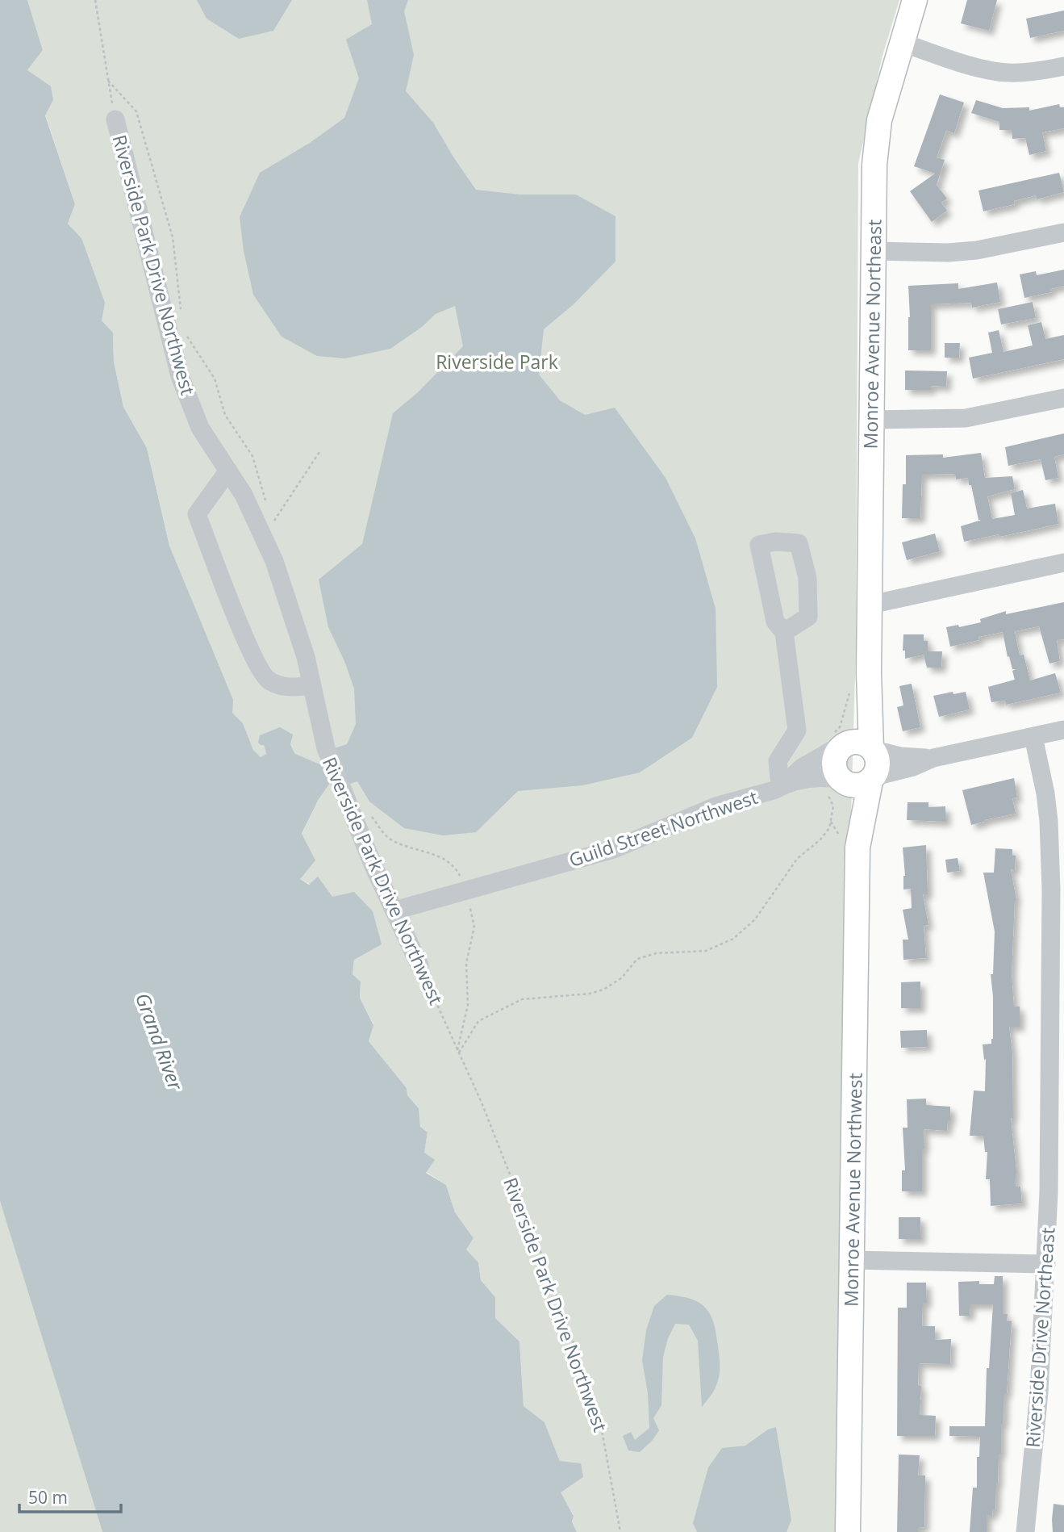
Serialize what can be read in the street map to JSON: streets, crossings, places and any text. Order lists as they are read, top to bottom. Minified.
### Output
{"streets":{"main road":["Monroe Avenue Northeast","Monroe Avenue Northwest"],"street":["Riverside Park Drive Northwest","Guild Street Northwest","Riverside Drive Northeast"]},"crossings":[["Riverside Park Drive Northwest","Guild Street Northwest"],["Monroe Avenue Northeast","Guild Street Northwest"],["Monroe Avenue Northeast","Monroe Avenue Northwest"],["Guild Street Northwest","Monroe Avenue Northwest"]],"water":["Grand River"],"parks":["Riverside Park"],"scale_bar":"50 m"}
